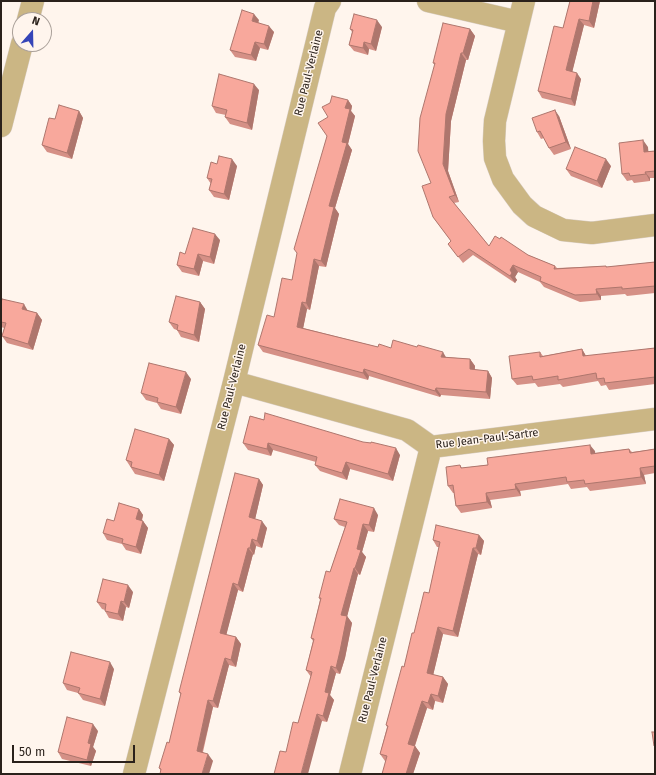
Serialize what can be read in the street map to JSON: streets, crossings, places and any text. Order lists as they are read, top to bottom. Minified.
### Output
{"streets":{"street":["Rue Paul-Verlaine","Rue Jean-Paul-Sartre"]},"crossings":[["Rue Paul-Verlaine","Rue Jean-Paul-Sartre"]],"scale_bar":"50 m","north":"top"}
